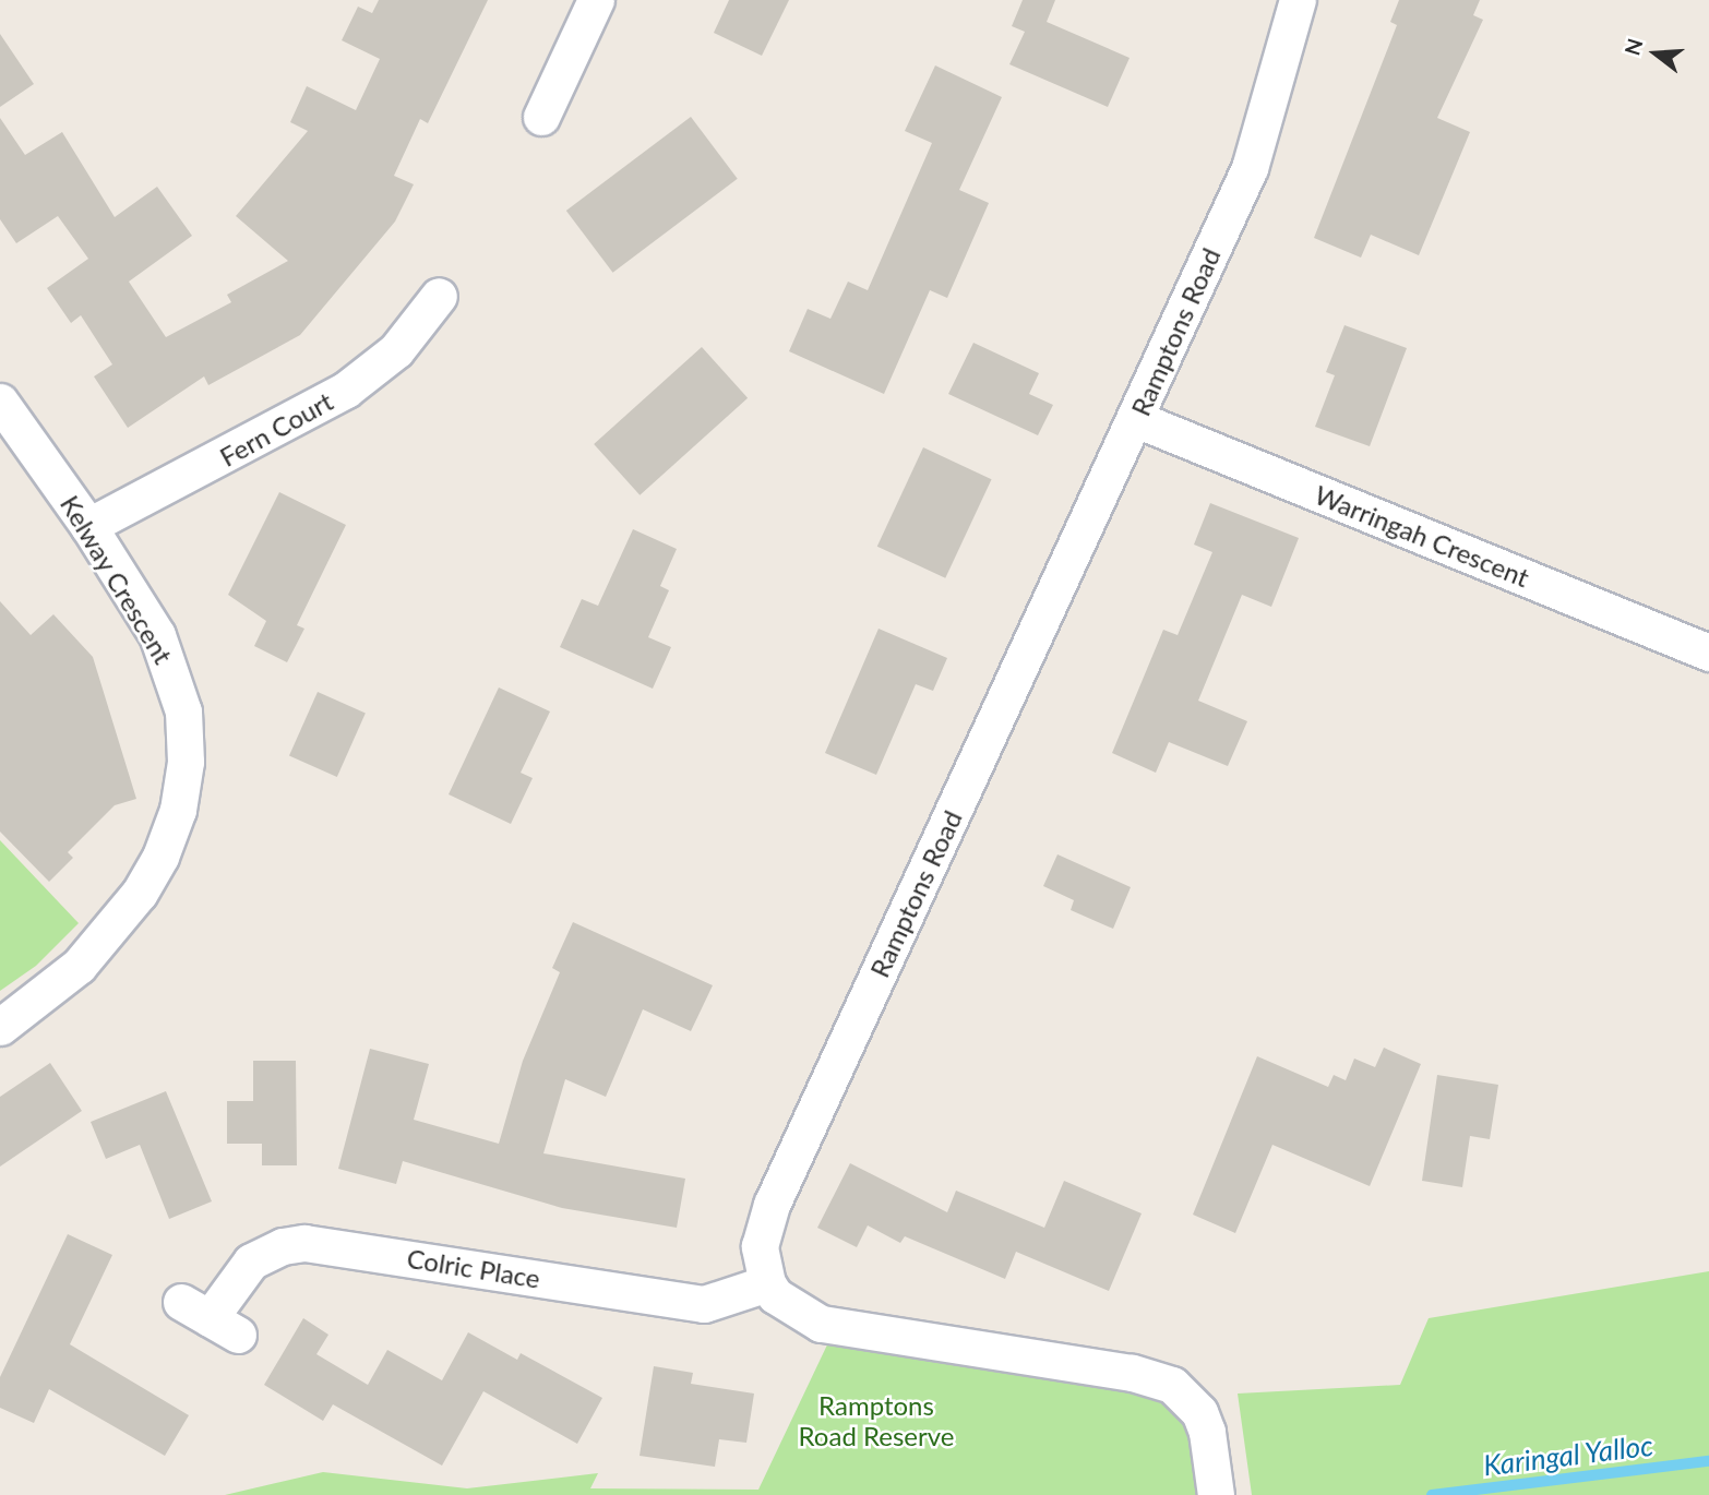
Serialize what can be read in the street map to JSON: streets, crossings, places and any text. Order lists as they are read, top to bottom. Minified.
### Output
{"streets":{"street":["Ramptons Road","Fern Court","Warringah Crescent","Kelway Crescent","Colric Place"]},"crossings":[["Ramptons Road","Warringah Crescent"],["Ramptons Road","Colric Place"],["Fern Court","Kelway Crescent"]],"water":["Karingal Yalloc"],"parks":["Ramptons Road Reserve"],"north":"left"}
